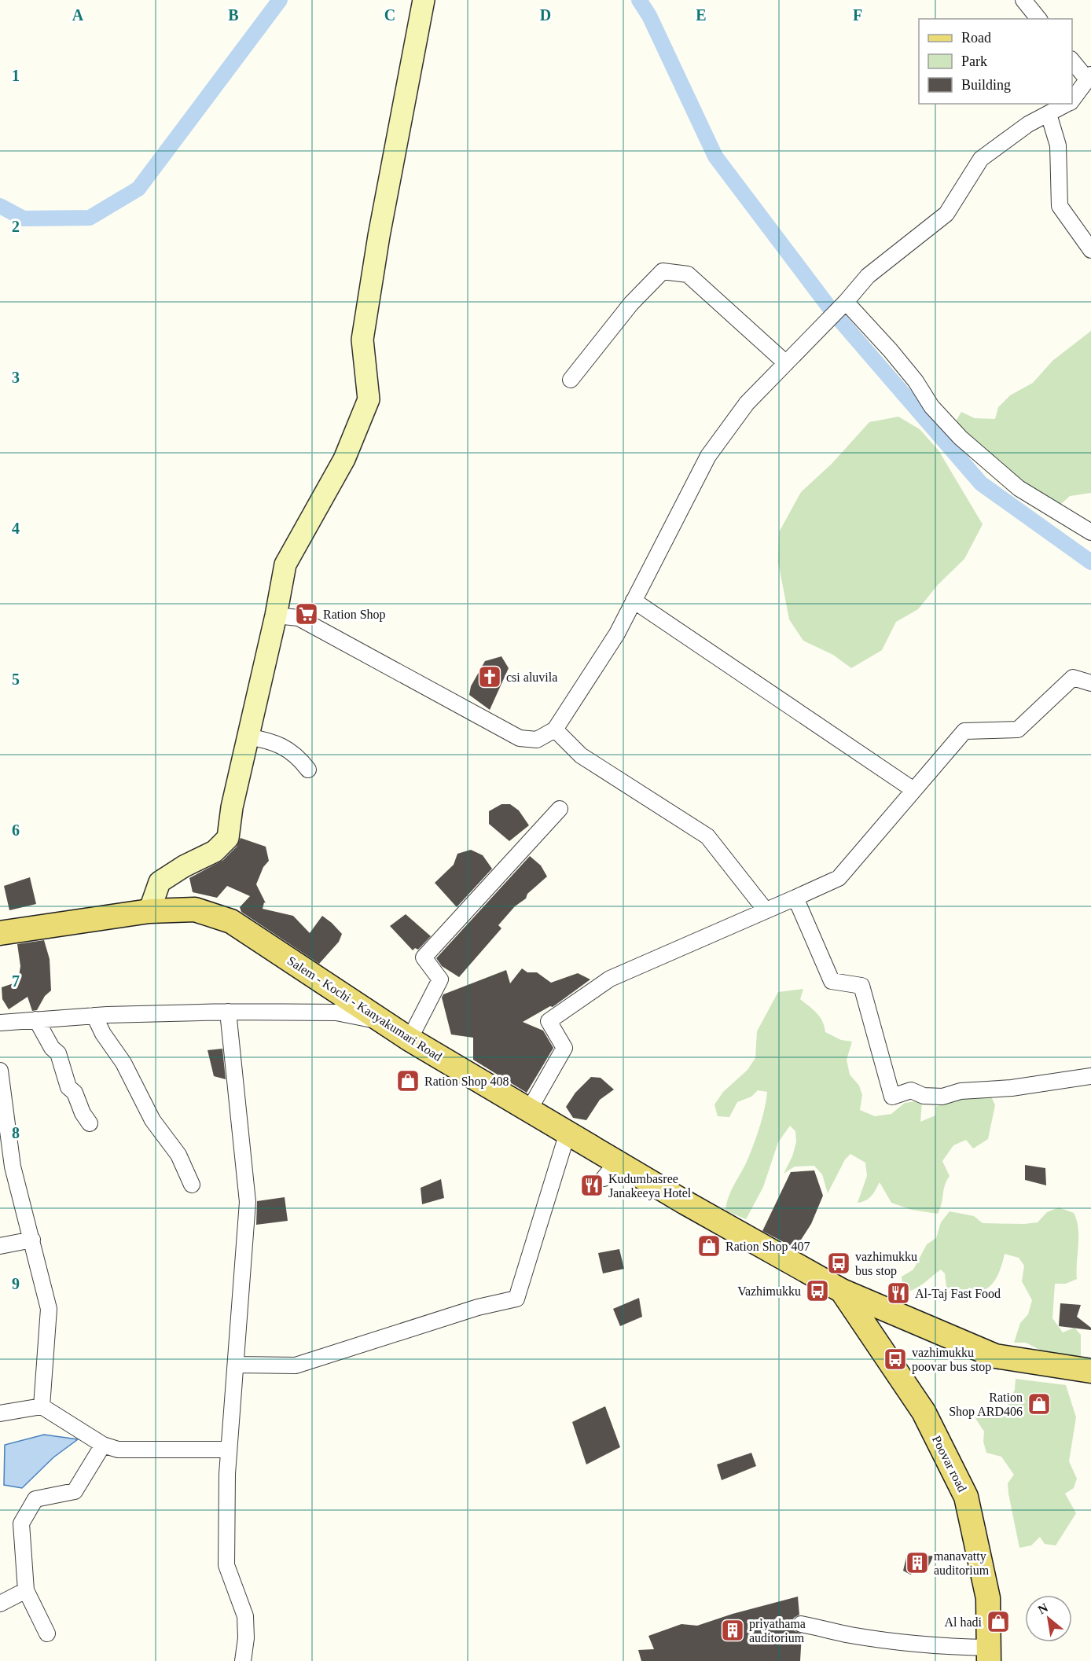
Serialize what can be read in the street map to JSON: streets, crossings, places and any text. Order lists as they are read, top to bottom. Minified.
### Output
{"streets":{"main road":["Salem - Kochi - Kanyakumari Road","Poovar road"]},"crossings":[["Salem - Kochi - Kanyakumari Road","Poovar road"]],"places":{"supermarket":["Ration Shop"],"church":["csi aluvila"],"shop":["Ration Shop 408","Ration Shop 407","Ration Shop ARD406","Al hadi"],"restaurant":["Kudumbasree Janakeeya Hotel","Al-Taj Fast Food"],"bus stop":["vazhimukku bus stop","Vazhimukku","vazhimukku poovar bus stop"],"building":["manavatty auditorium","priyathama auditorium"]},"legend":["Road","Park","Building"],"north":"top left","grid":{"columns":["A","B","C","D","E","F"],"rows":["1","2","3","4","5","6","7","8","9"]}}
